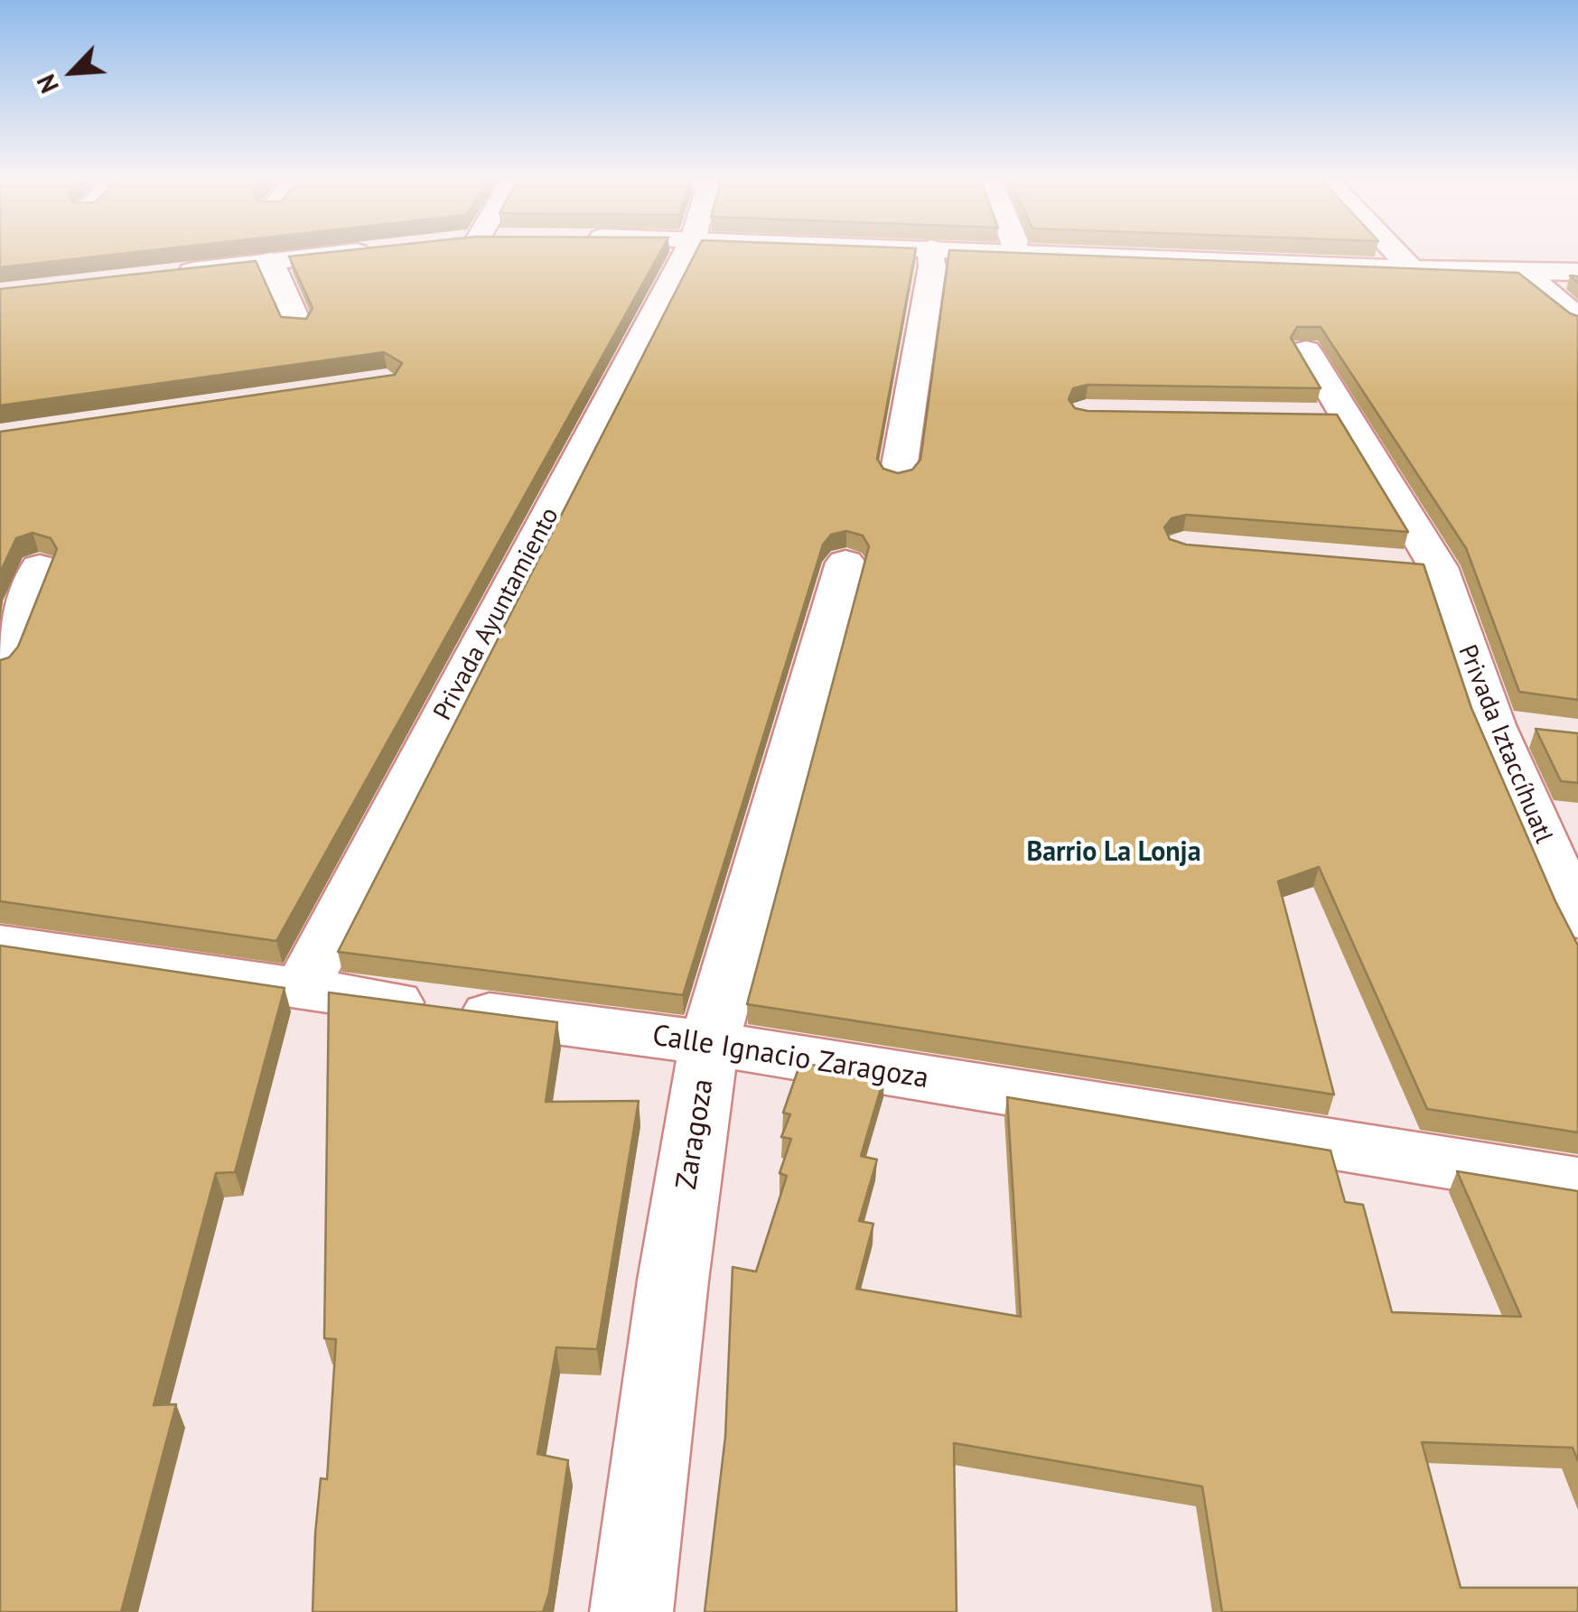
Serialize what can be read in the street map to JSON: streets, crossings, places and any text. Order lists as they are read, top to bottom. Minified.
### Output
{"streets":{"street":["Privada Ayuntamiento","Privada Iztaccíhuatl","Calle Ignacio Zaragoza","Zaragoza"]},"crossings":[["Privada Ayuntamiento","Calle Ignacio Zaragoza"],["Calle Ignacio Zaragoza","Zaragoza"]],"districts":["Barrio La Lonja"],"north":"bottom left"}
